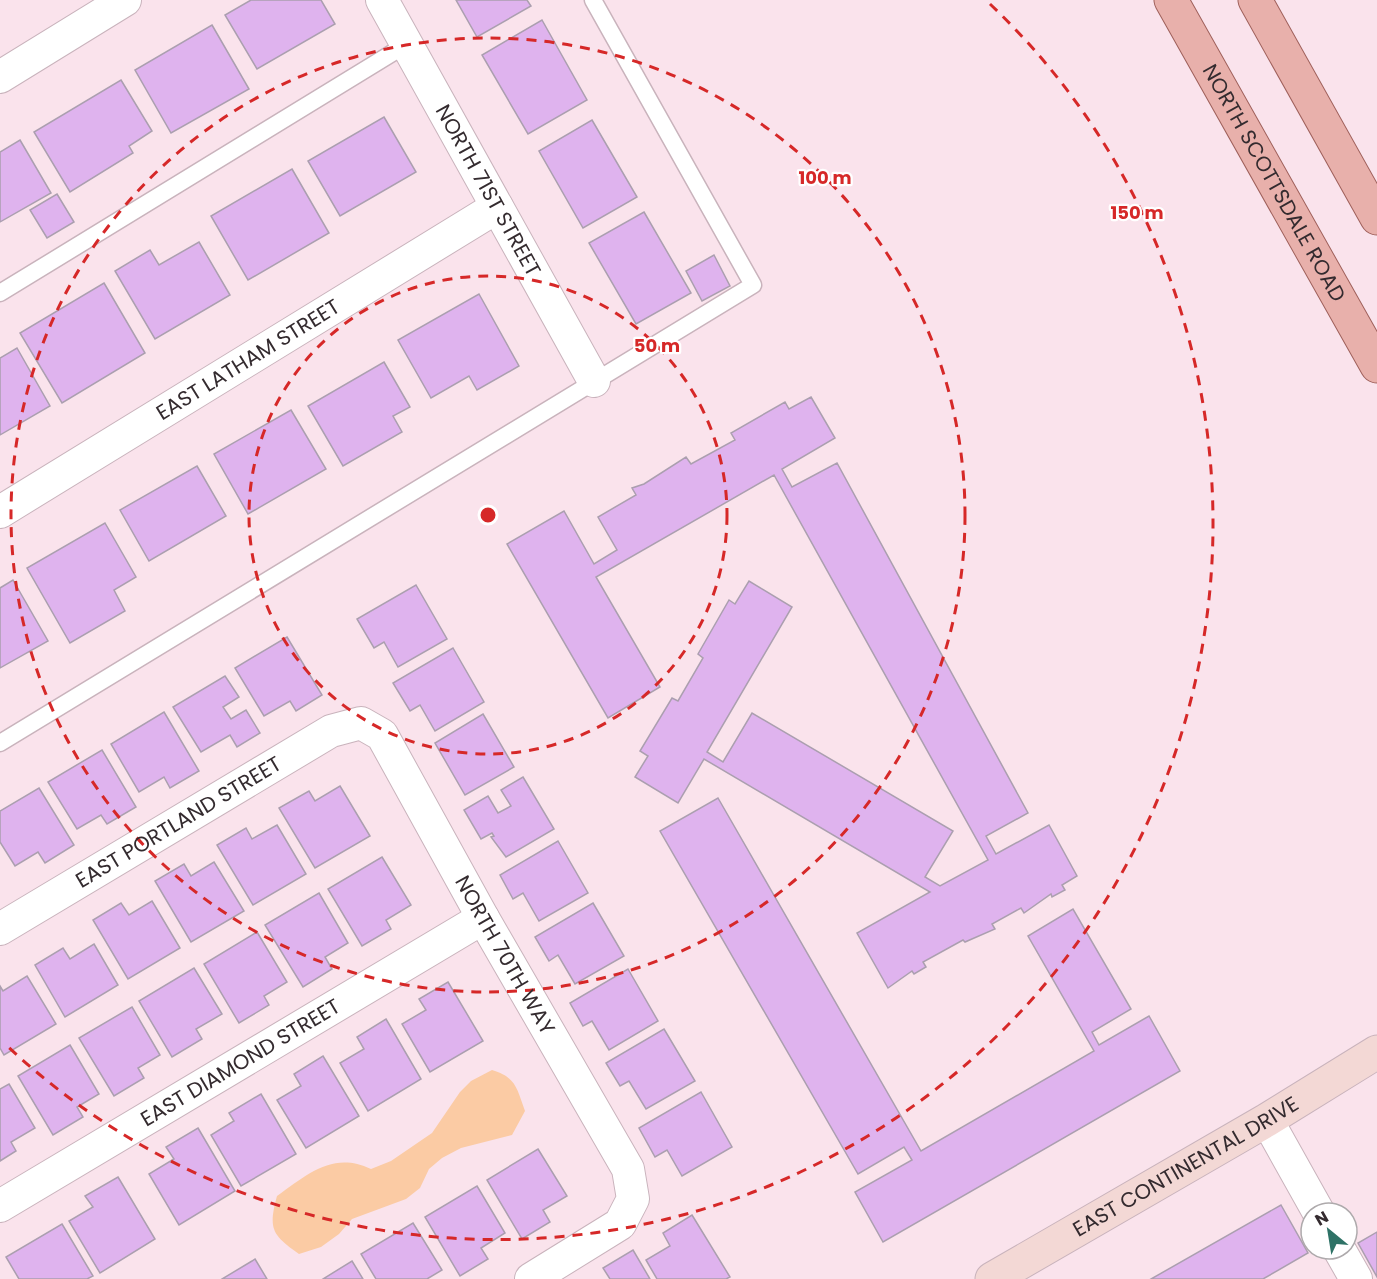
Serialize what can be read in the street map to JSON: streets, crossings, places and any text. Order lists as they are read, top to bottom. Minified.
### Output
{"streets":{"main road":["NORTH SCOTTSDALE ROAD"],"street":["NORTH 71ST STREET","EAST LATHAM STREET","EAST PORTLAND STREET","NORTH 70TH WAY","EAST DIAMOND STREET","EAST CONTINENTAL DRIVE"]},"crossings":[["NORTH 71ST STREET","EAST LATHAM STREET"],["EAST PORTLAND STREET","NORTH 70TH WAY"],["NORTH 70TH WAY","EAST DIAMOND STREET"]],"north":"top left","rings":["100 m","150 m","50 m"]}
